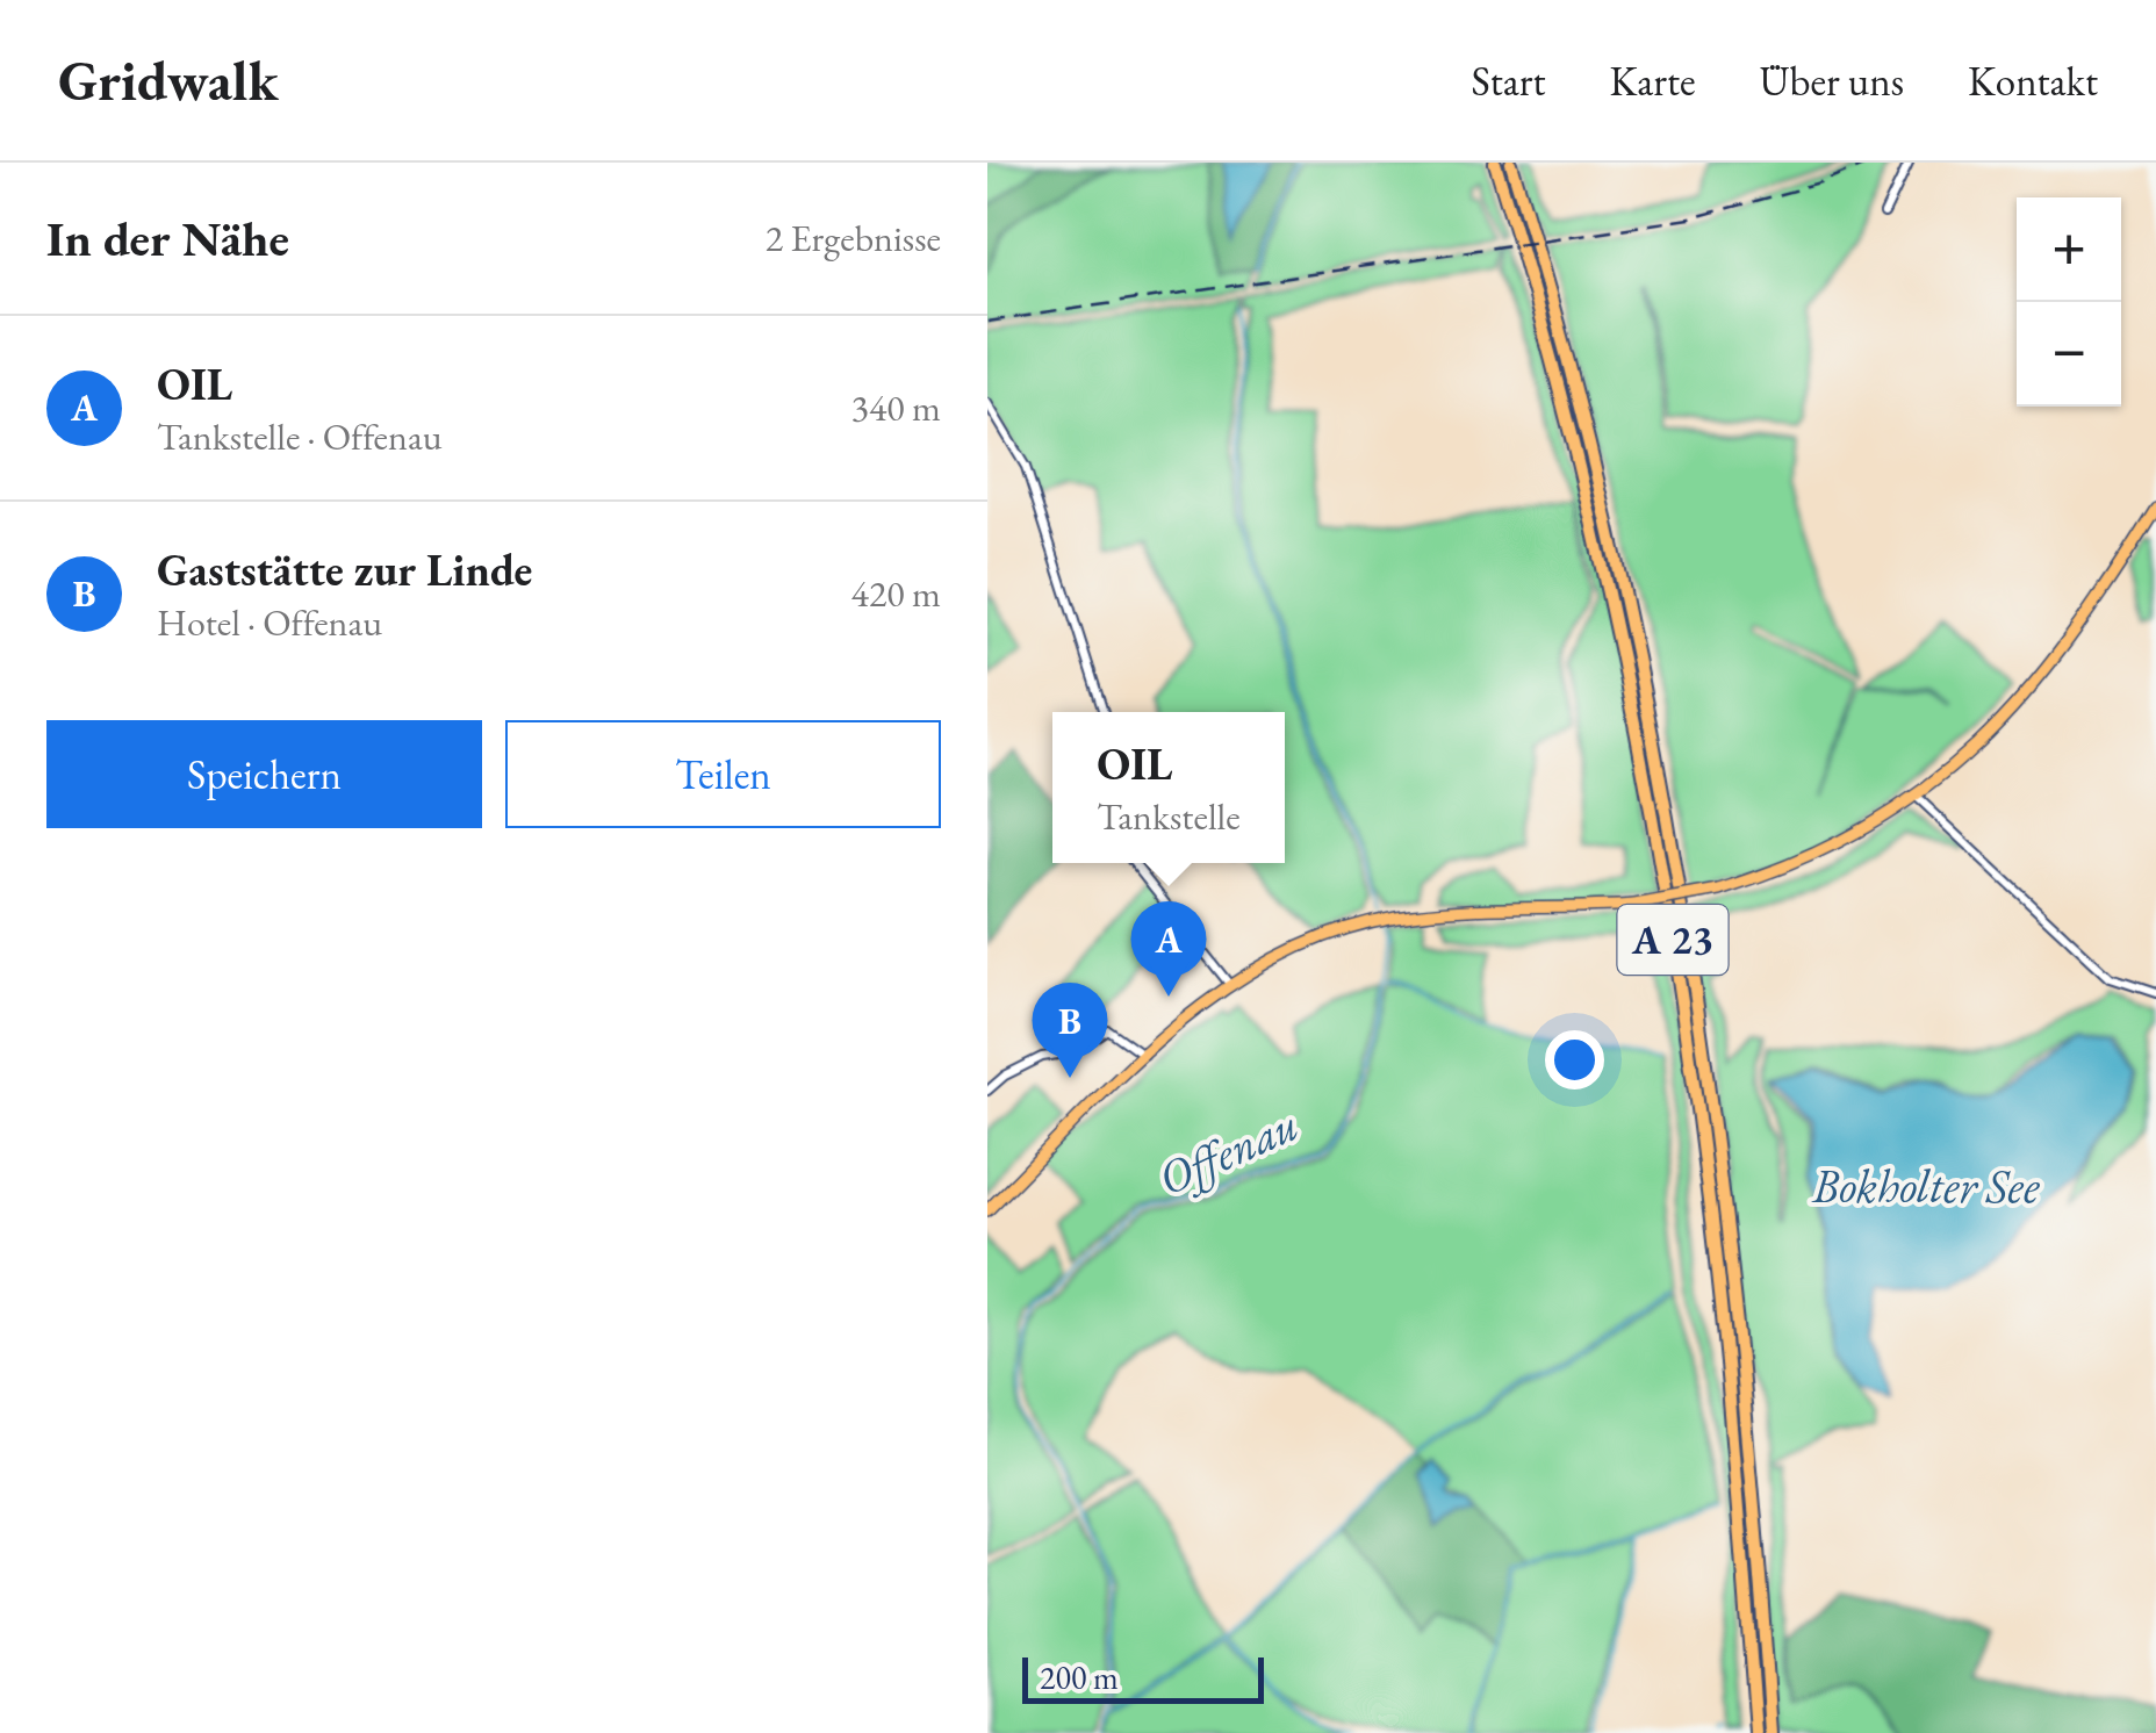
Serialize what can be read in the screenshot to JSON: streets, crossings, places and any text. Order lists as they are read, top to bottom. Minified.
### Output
{"streets":{"highway":["A 23"]},"water":["Offenau","Bokholter See"],"scale_bar":"200 m","page":{"header":"Gridwalk","nav":["Start","Karte","Über uns","Kontakt"],"heading":["In der Nähe","2 Ergebnisse"],"map_buttons":["+","−"],"list":[{"mark":"A","name":"OIL","note":"Tankstelle · Offenau","value":"340 m"},{"mark":"B","name":"Gaststätte zur Linde","note":"Hotel · Offenau","value":"420 m"}],"buttons":["Speichern","Teilen"],"popup":["OIL","Tankstelle"],"pins":["A","B"],"scale":"200 m"}}
